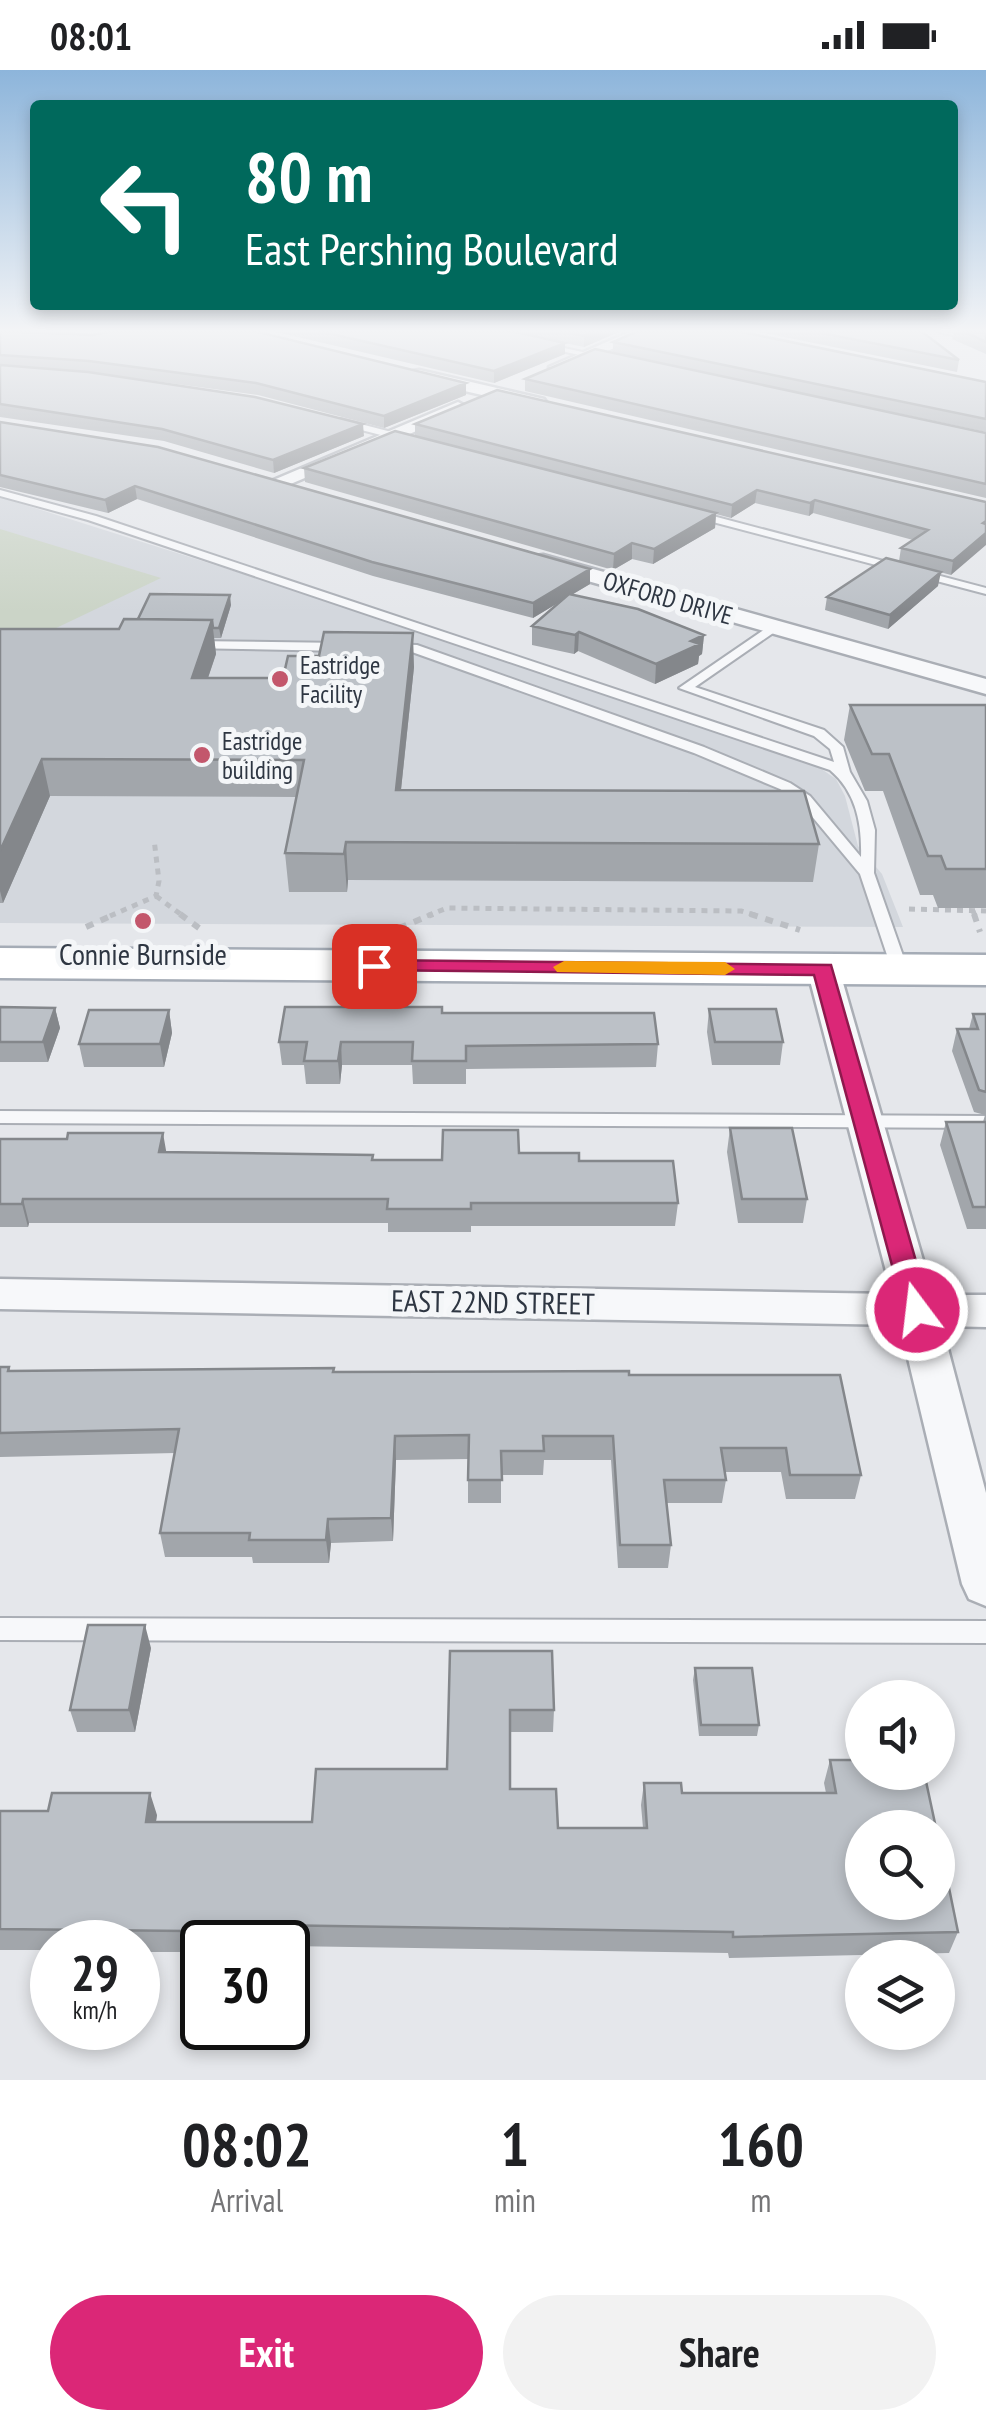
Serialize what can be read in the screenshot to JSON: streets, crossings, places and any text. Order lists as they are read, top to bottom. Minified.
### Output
{"streets":{"street":["OXFORD DRIVE","EAST 22ND STREET"]},"places":["Eastridge Facility","Eastridge building","Connie Burnside"],"page":{"status":"08:01","turn":["80 m","East Pershing Boulevard"],"speed":"29 km/h","limit":"30","eta":["08:02","Arrival","1","min","160","m"],"buttons":["Exit","Share"]}}
